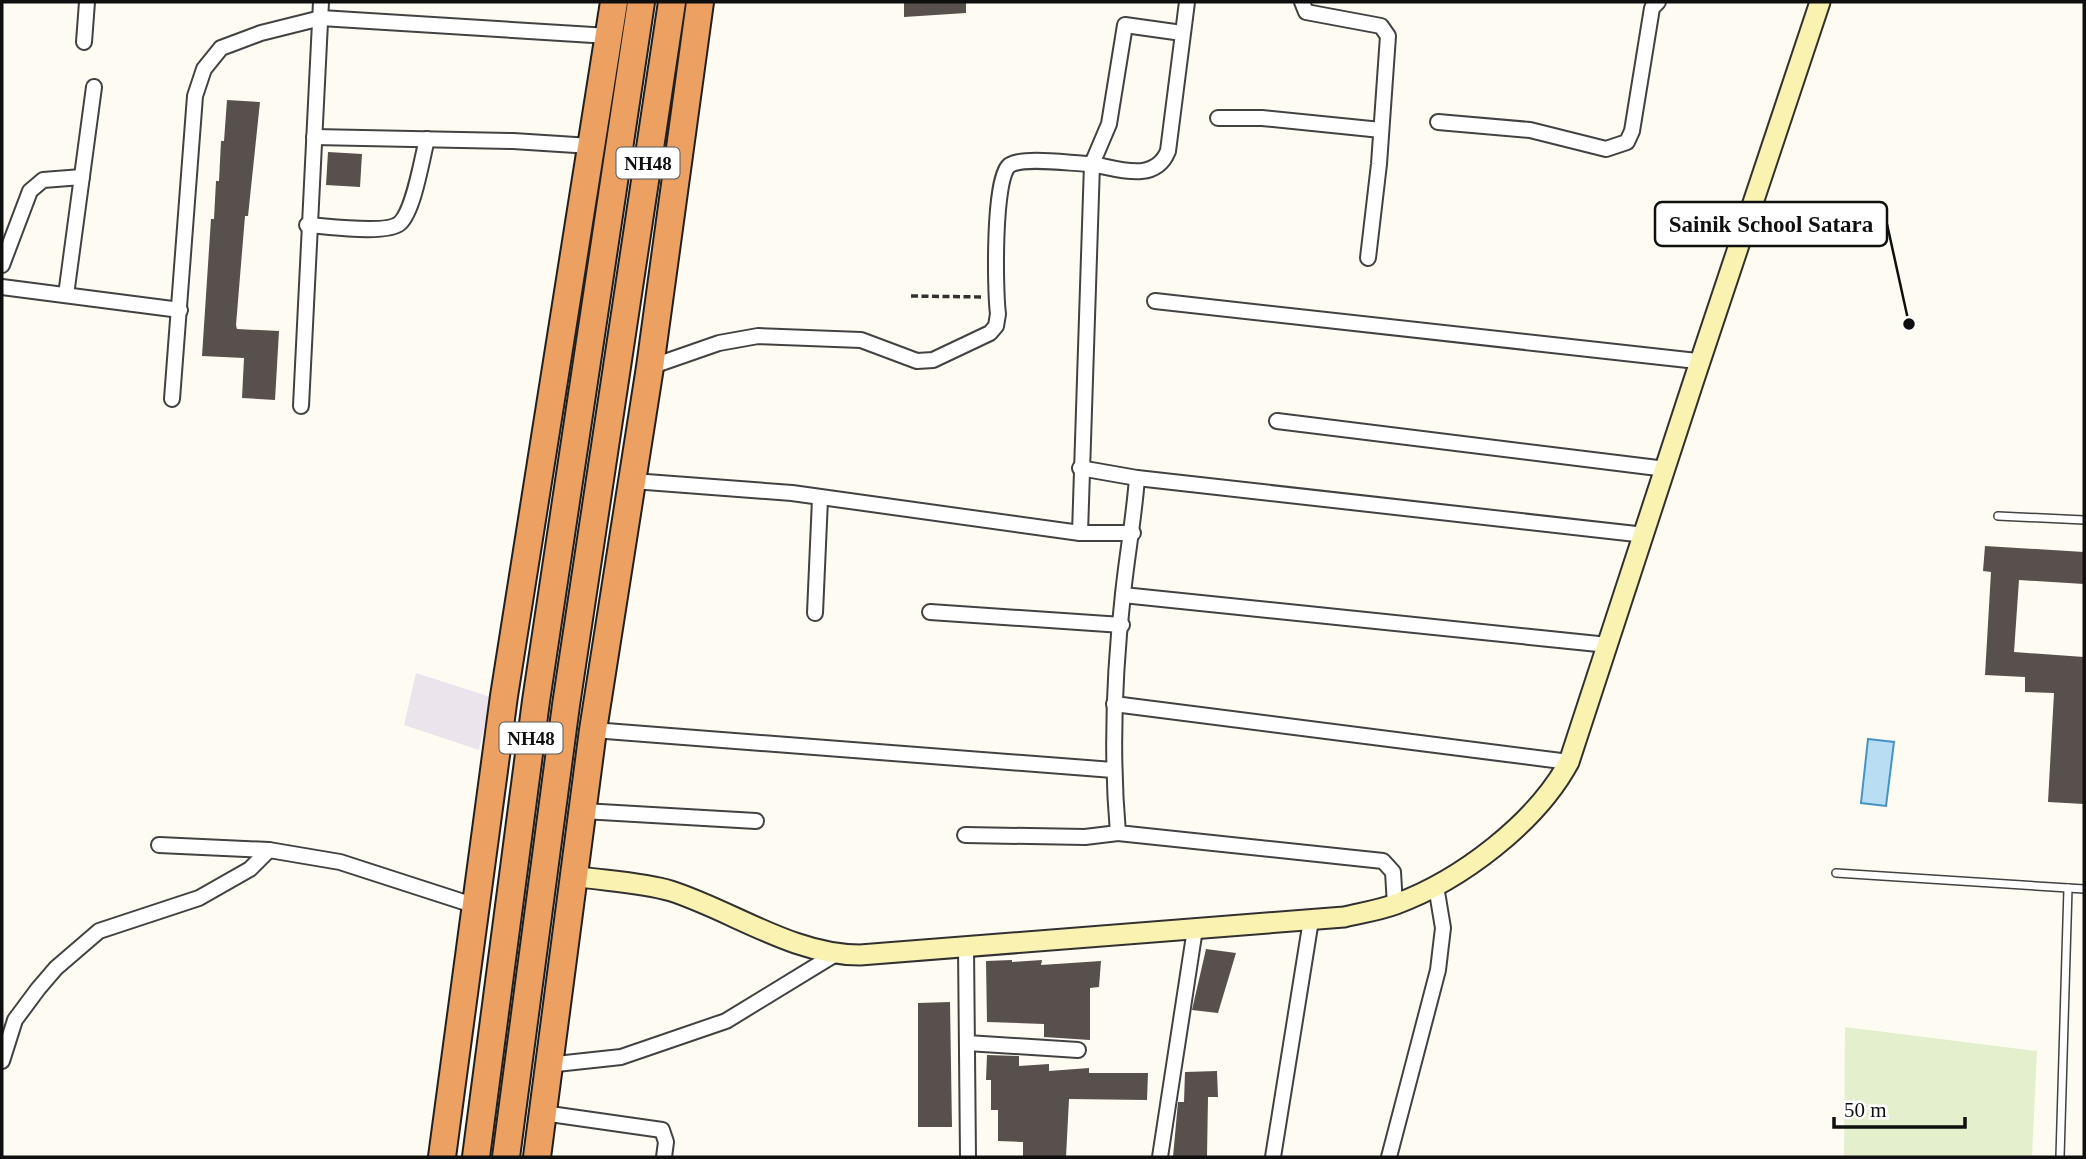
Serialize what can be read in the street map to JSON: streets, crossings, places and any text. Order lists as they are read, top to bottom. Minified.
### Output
{"streets":{"highway":["NH48"]},"places":["Sainik School Satara"],"scale_bar":"50 m"}
